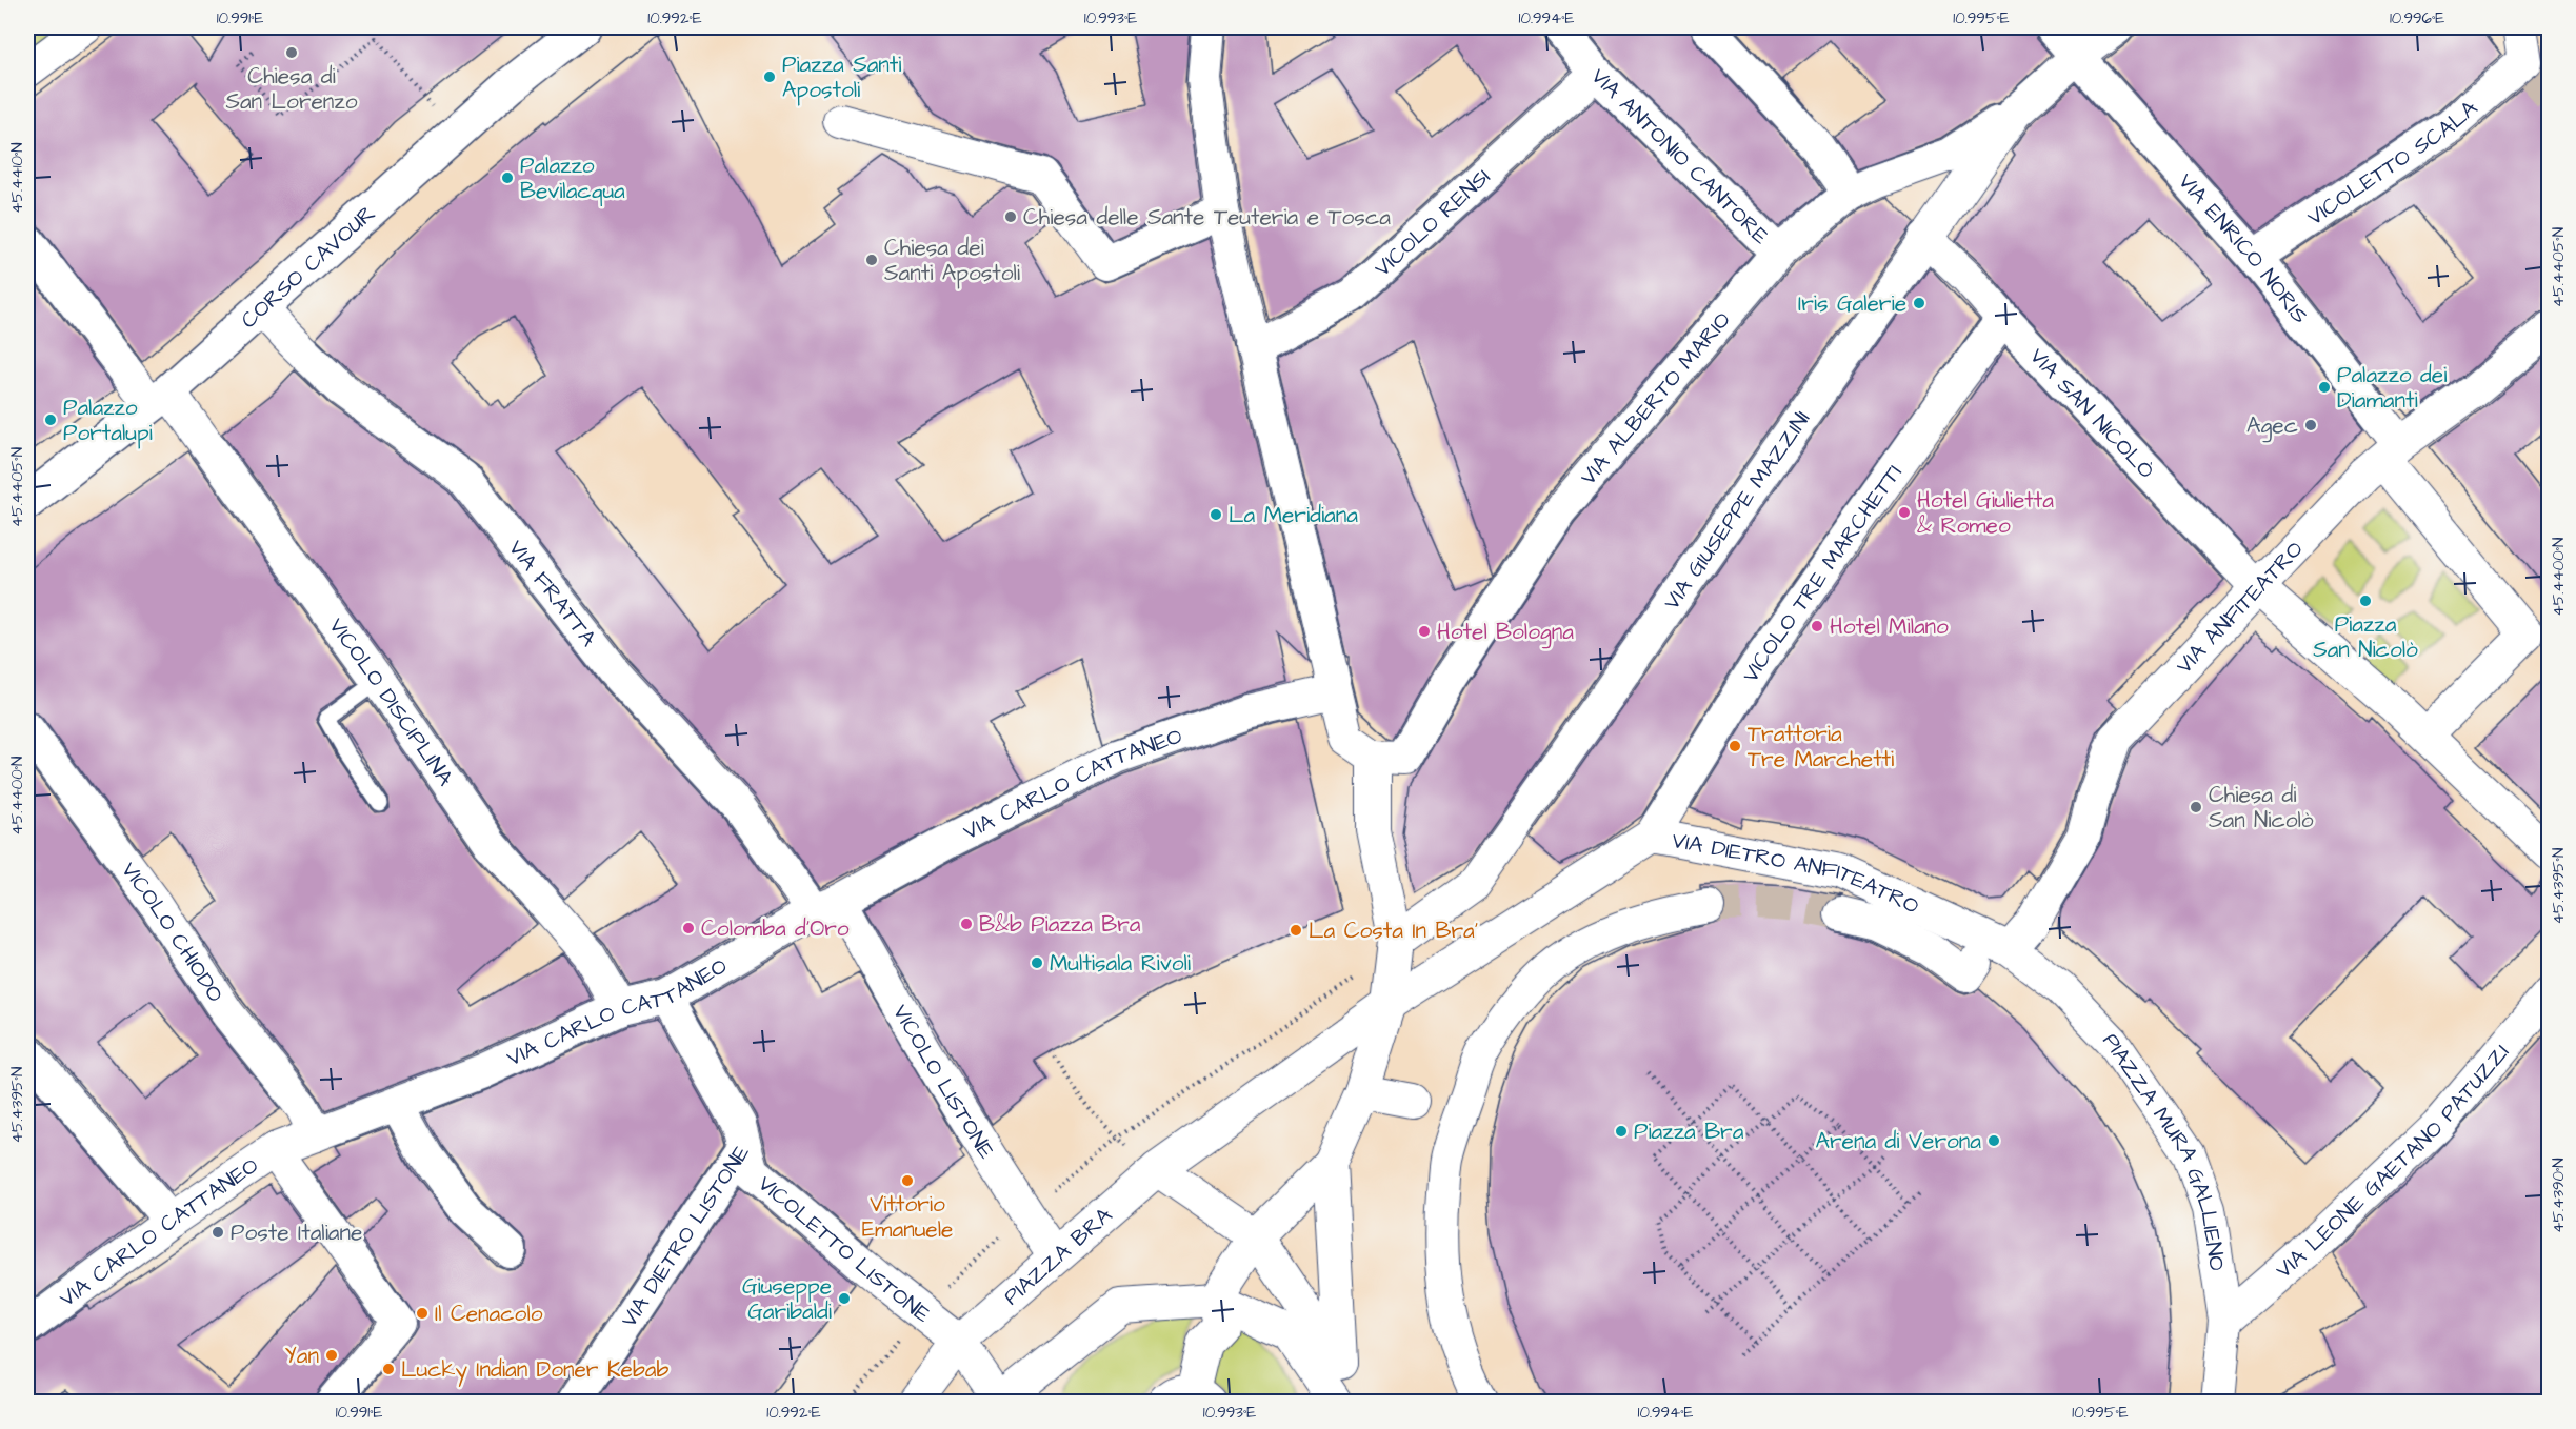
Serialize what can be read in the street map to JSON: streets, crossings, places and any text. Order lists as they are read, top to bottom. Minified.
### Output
{"streets":{"street":["VIA ANTONIO CANTORE","VICOLETTO SCALA","VICOLO RENSI","VIA ENRICO NORIS","CORSO CAVOUR","VIA ALBERTO MARIO","VIA SAN NICOLÒ","VIA GIUSEPPE MAZZINI","VICOLO TRE MARCHETTI","VIA FRATTA","VIA ANFITEATRO","VICOLO DISCIPLINA","VIA CARLO CATTANEO","VIA DIETRO ANFITEATRO","VICOLO CHIODO","VICOLO LISTONE","PIAZZA MURA GALLIENO","VIA LEONE GAETANO PATUZZI","VIA DIETRO LISTONE","VICOLETTO LISTONE","PIAZZA BRA"]},"crossings":[["VIA ANTONIO CANTORE","VICOLO RENSI"],["VIA ANTONIO CANTORE","VIA ALBERTO MARIO"],["VICOLETTO SCALA","VIA ENRICO NORIS"],["VIA ENRICO NORIS","VIA GIUSEPPE MAZZINI"],["VIA ENRICO NORIS","VIA ANFITEATRO"],["CORSO CAVOUR","VIA FRATTA"],["CORSO CAVOUR","VICOLO DISCIPLINA"],["VIA ALBERTO MARIO","VIA GIUSEPPE MAZZINI"],["VIA SAN NICOLÒ","VIA GIUSEPPE MAZZINI"],["VIA SAN NICOLÒ","VICOLO TRE MARCHETTI"],["VIA SAN NICOLÒ","VIA ANFITEATRO"],["VICOLO TRE MARCHETTI","VIA DIETRO ANFITEATRO"],["VIA FRATTA","VIA CARLO CATTANEO"],["VIA FRATTA","VICOLO LISTONE"],["VIA ANFITEATRO","VIA DIETRO ANFITEATRO"],["VIA ANFITEATRO","PIAZZA MURA GALLIENO"],["VICOLO DISCIPLINA","VIA CARLO CATTANEO"],["VIA CARLO CATTANEO","VICOLO CHIODO"],["VIA CARLO CATTANEO","VICOLO LISTONE"],["VIA CARLO CATTANEO","VIA DIETRO LISTONE"],["VIA DIETRO ANFITEATRO","PIAZZA MURA GALLIENO"],["VIA DIETRO ANFITEATRO","PIAZZA BRA"],["VICOLO LISTONE","PIAZZA BRA"],["PIAZZA MURA GALLIENO","VIA LEONE GAETANO PATUZZI"],["VIA DIETRO LISTONE","VICOLETTO LISTONE"],["VICOLETTO LISTONE","PIAZZA BRA"]],"places":["Chiesa di San Lorenzo","Piazza Santi Apostoli","Palazzo Bevilacqua","Chiesa delle Sante Teuteria e Tosca","Chiesa dei Santi Apostoli","Iris Galerie","Palazzo dei Diamanti","Palazzo Portalupi","Agec","Hotel Giulietta & Romeo","La Meridiana","Piazza San Nicolò","Hotel Milano","Hotel Bologna","Trattoria Tre Marchetti","Chiesa di San Nicolò","B&b Piazza Bra","Colomba d'Oro","La Costa In Bra'","Multisala Rivoli","Piazza Bra","Arena di Verona","Vittorio Emanuele","Poste Italiane","Giuseppe Garibaldi","Il Cenacolo","Yan","Lucky Indian Doner Kebab"],"coordinates":["10.991°E","10.992°E","10.993°E","10.994°E","10.995°E","10.996°E","45.4410°N","45.4405°N","45.4400°N","45.4395°N","45.4390°N"]}
